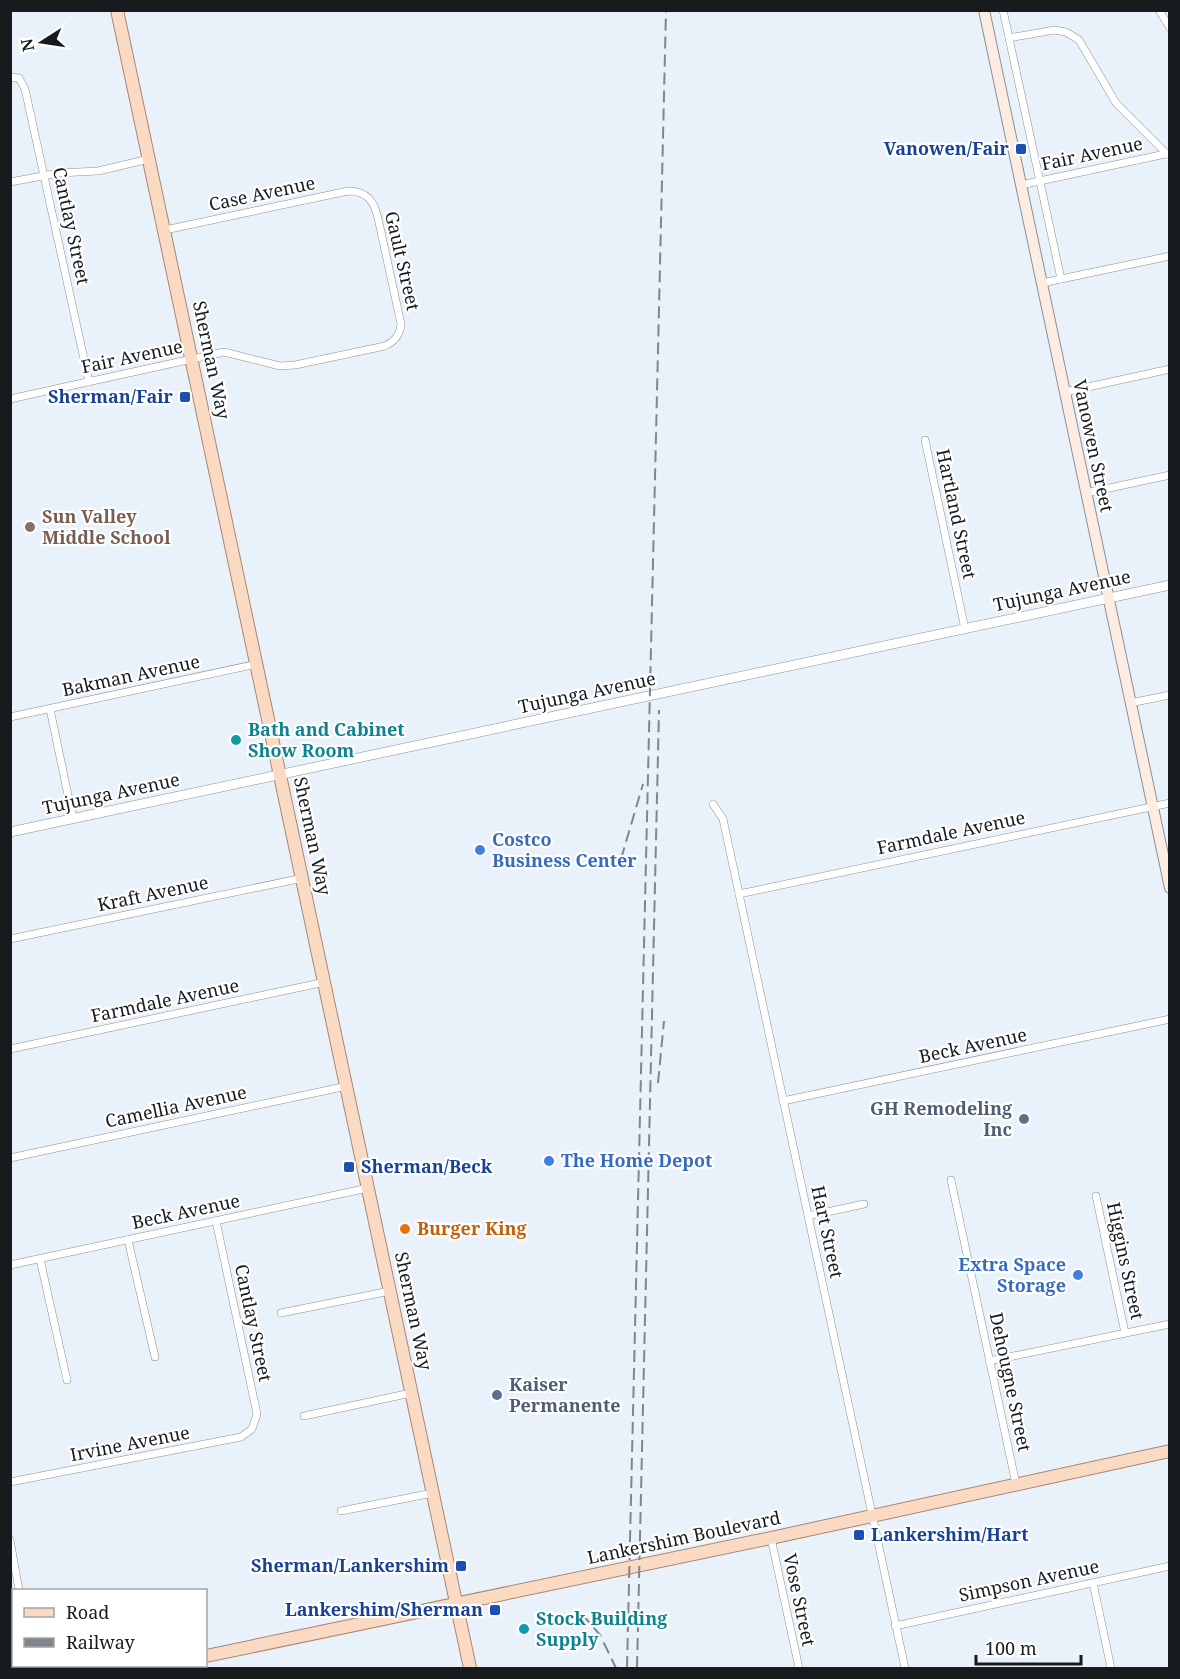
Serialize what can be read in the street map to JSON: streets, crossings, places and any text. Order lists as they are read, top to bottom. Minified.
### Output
{"streets":{"main road":["Sherman Way","Vanowen Street","Lankershim Boulevard"],"street":["Fair Avenue","Case Avenue","Cantlay Street","Gault Street","Hartland Street","Tujunga Avenue","Bakman Avenue","Farmdale Avenue","Kraft Avenue","Beck Avenue","Camellia Avenue","Hart Street","Higgins Street","Dehougne Street","Irvine Avenue","Simpson Avenue","Vose Street"]},"crossings":[["Fair Avenue","Cantlay Street"],["Fair Avenue","Gault Street"],["Fair Avenue","Sherman Way"],["Fair Avenue","Vanowen Street"],["Case Avenue","Gault Street"],["Case Avenue","Sherman Way"],["Cantlay Street","Beck Avenue"],["Cantlay Street","Irvine Avenue"],["Sherman Way","Tujunga Avenue"],["Sherman Way","Bakman Avenue"],["Sherman Way","Farmdale Avenue"],["Sherman Way","Kraft Avenue"],["Sherman Way","Beck Avenue"],["Sherman Way","Camellia Avenue"],["Sherman Way","Lankershim Boulevard"],["Vanowen Street","Tujunga Avenue"],["Vanowen Street","Farmdale Avenue"],["Hartland Street","Tujunga Avenue"],["Farmdale Avenue","Hart Street"],["Beck Avenue","Hart Street"],["Hart Street","Lankershim Boulevard"],["Hart Street","Simpson Avenue"],["Dehougne Street","Lankershim Boulevard"],["Lankershim Boulevard","Vose Street"]],"places":{"transit":["Vanowen/Fair","Sherman/Fair","Sherman/Beck","Lankershim/Hart","Sherman/Lankershim","Lankershim/Sherman"],"other":["Sun Valley Middle School","Bath and Cabinet Show Room","Costco Business Center","GH Remodeling Inc","The Home Depot","Burger King","Extra Space Storage","Kaiser Permanente","Stock Building Supply"]},"legend":["Road","Railway"],"scale_bar":"100 m","north":"left"}
